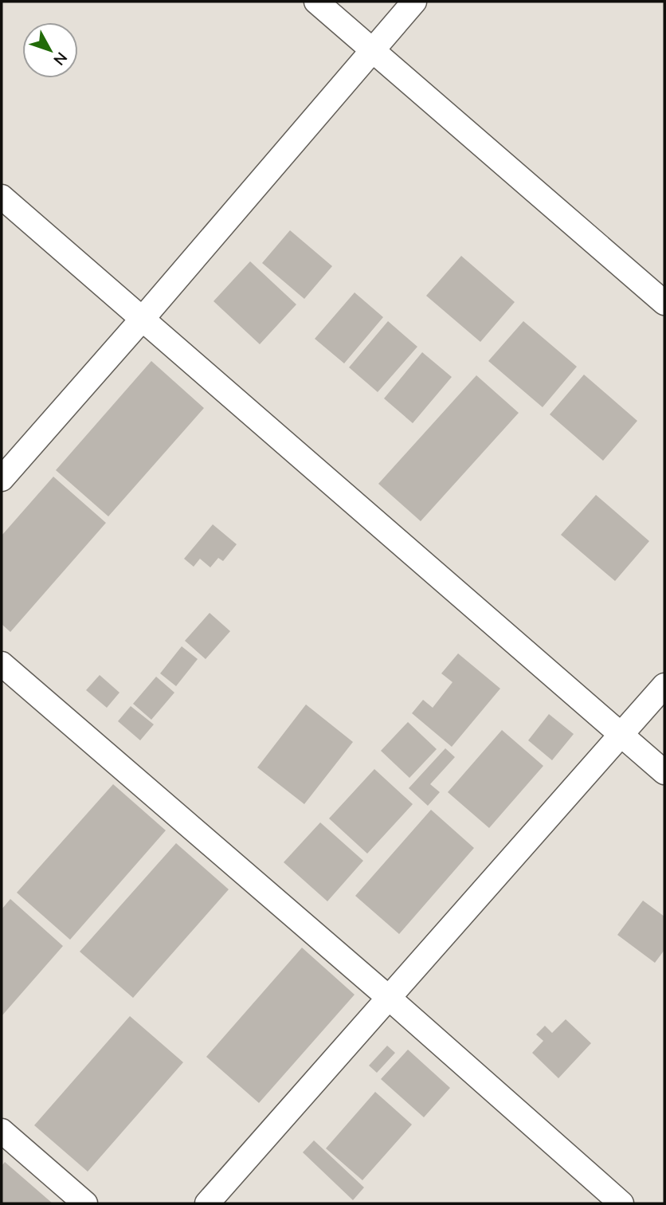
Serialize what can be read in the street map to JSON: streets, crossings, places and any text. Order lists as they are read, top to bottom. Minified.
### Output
{"north":"bottom right"}
